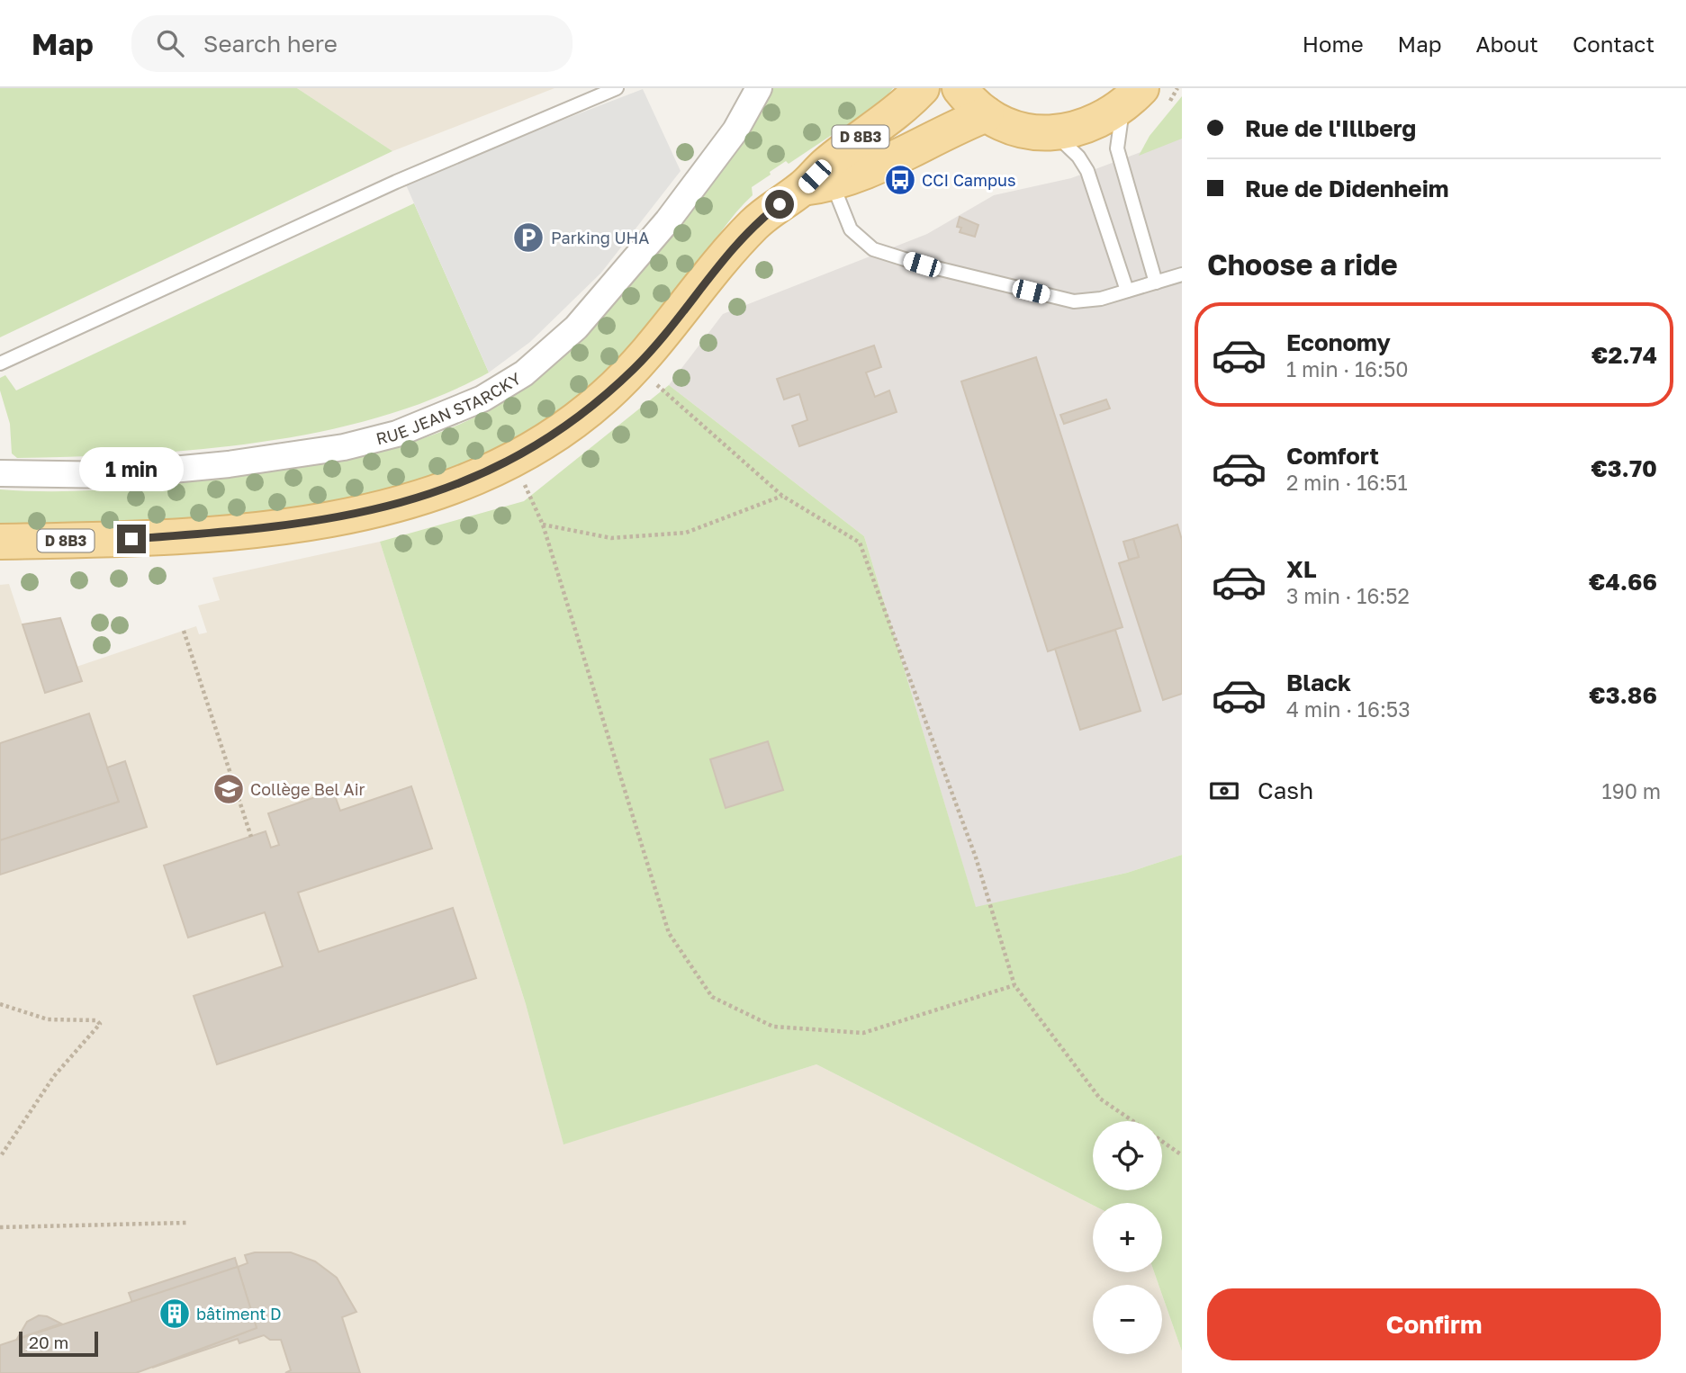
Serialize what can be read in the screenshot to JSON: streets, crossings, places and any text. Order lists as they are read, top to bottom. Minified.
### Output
{"streets":{"main road":["D 8B3"],"street":["RUE JEAN STARCKY"]},"places":{"bus stop":["CCI Campus"],"parking":["Parking UHA"],"school or university":["Collège Bel Air"],"building":["bâtiment D"]},"scale_bar":"20 m","page":{"header":"Map","search":"Search here","nav":["Home","Map","About","Contact"],"banner":["Rue de l'Illberg","Rue de Didenheim"],"heading":"Choose a ride","list":[{"name":"Economy","note":"1 min · 16:50","value":"€2.74"},{"name":"Comfort","note":"2 min · 16:51","value":"€3.70"},{"name":"XL","note":"3 min · 16:52","value":"€4.66"},{"name":"Black","note":"4 min · 16:53","value":"€3.86"}],"bubble":"1 min","pay":["Cash","190 m"],"map_buttons":["+","−"],"buttons":"Confirm","scale":"20 m"}}
